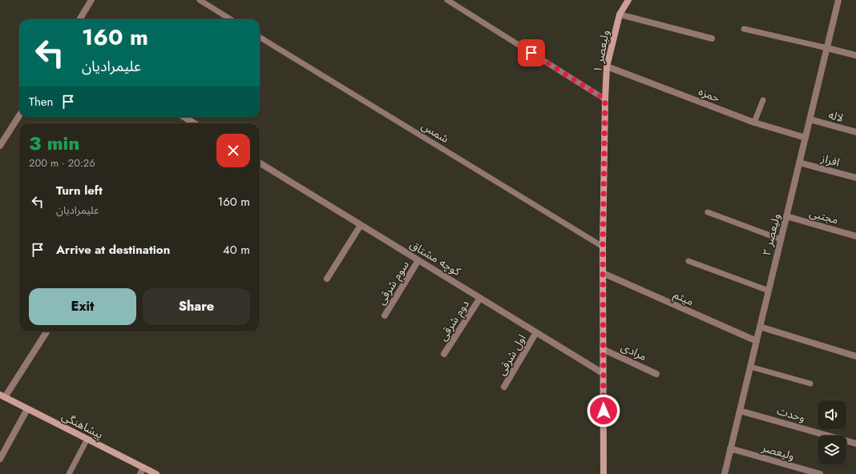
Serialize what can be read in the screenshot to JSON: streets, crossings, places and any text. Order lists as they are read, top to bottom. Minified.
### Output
{"streets":{"street":["ولیعصر ۱","حمزه","لاله","افراز","مجتبی","ولیعصر ۲","کوچه مشتاق","سوم شرقی","میثم","دوم شرقی","مرادی","اول شرقی","وحدت","پیشاهنگی","ولیعصر"],"lane":["شمس"]},"crossings":[["ولیعصر ۱","حمزه"],["ولیعصر ۱","شمس"],["ولیعصر ۱","کوچه مشتاق"],["ولیعصر ۱","میثم"],["ولیعصر ۱","مرادی"],["حمزه","ولیعصر ۲"],["لاله","ولیعصر ۲"],["افراز","ولیعصر ۲"],["مجتبی","ولیعصر ۲"],["ولیعصر ۲","میثم"],["ولیعصر ۲","وحدت"],["ولیعصر ۲","ولیعصر"],["کوچه مشتاق","سوم شرقی"],["کوچه مشتاق","دوم شرقی"],["کوچه مشتاق","اول شرقی"]],"page":{"turn":["160 m","علیمرادیان"],"then":"Then","heading":["3 min","200 m · 20:26"],"list":[{"name":"Turn left","note":"علیمرادیان","value":"160 m"},{"name":"Arrive at destination","value":"40 m"}],"buttons":["Exit","Share"]}}
